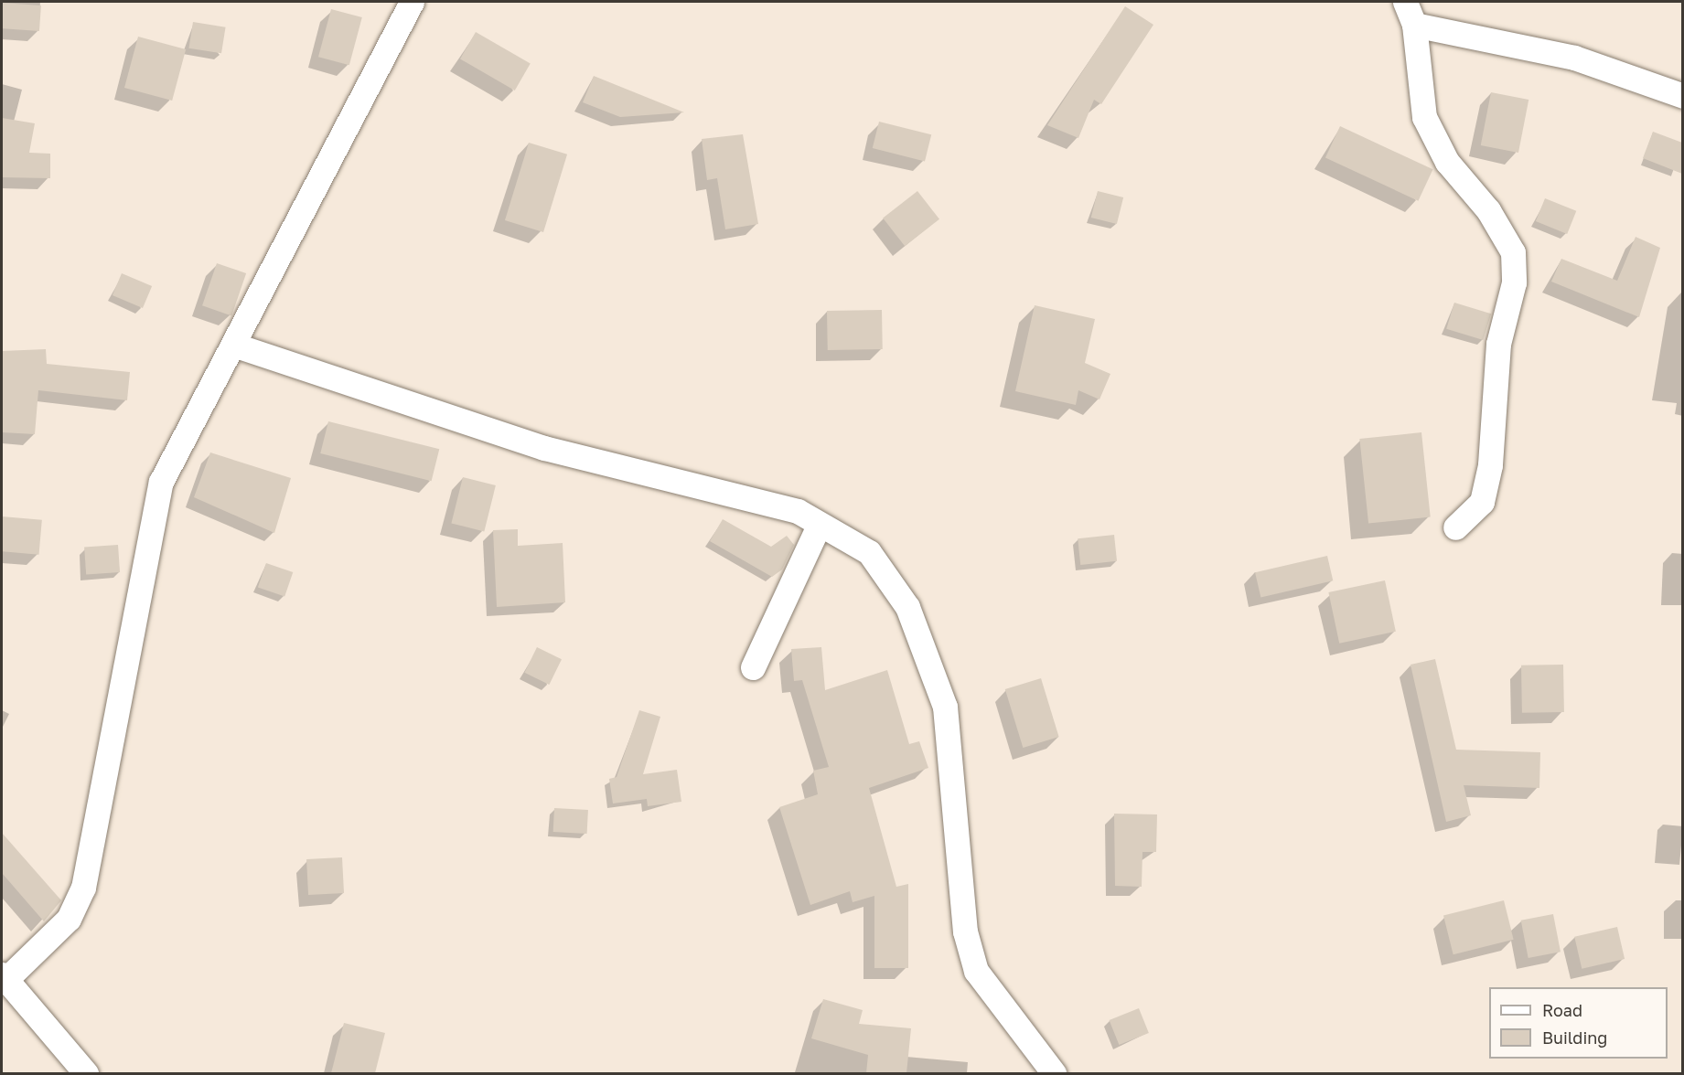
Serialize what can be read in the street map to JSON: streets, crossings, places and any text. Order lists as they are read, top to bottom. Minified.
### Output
{"legend":["Road","Building"]}
